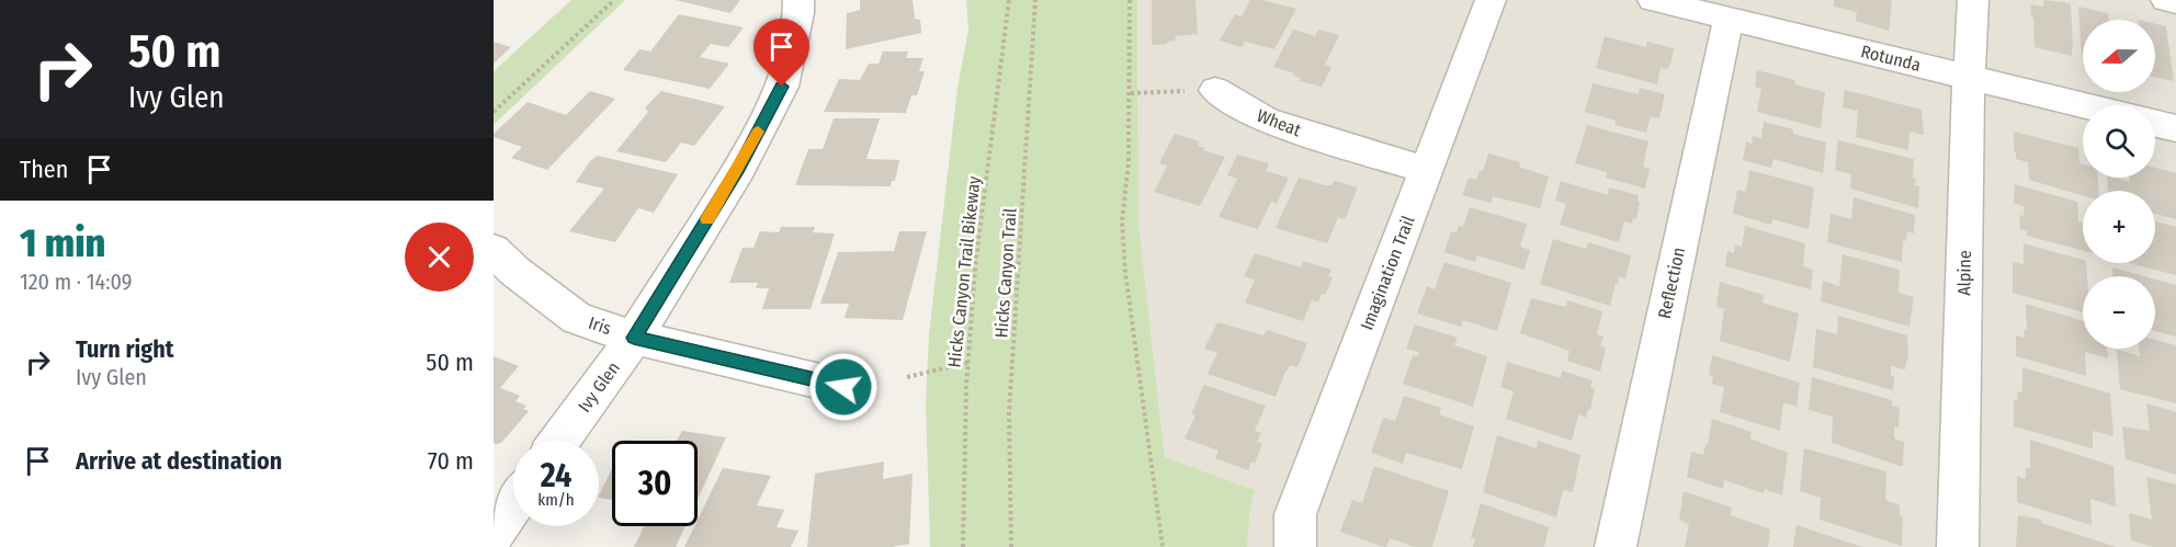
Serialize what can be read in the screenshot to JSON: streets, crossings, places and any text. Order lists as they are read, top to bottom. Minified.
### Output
{"streets":{"street":["Rotunda","Wheat","Imagination Trail","Alpine","Reflection","Iris","Ivy Glen"],"path":["Hicks Canyon Trail Bikeway","Hicks Canyon Trail"]},"crossings":[["Rotunda","Alpine"],["Rotunda","Reflection"],["Wheat","Imagination Trail"],["Iris","Ivy Glen"]],"north":"left","page":{"turn":["50 m","Ivy Glen"],"map_buttons":["+","−"],"then":"Then","heading":["1 min","120 m · 14:09"],"list":[{"name":"Turn right","note":"Ivy Glen","value":"50 m"},{"name":"Arrive at destination","value":"70 m"}],"speed":"24 km/h","limit":"30"}}
